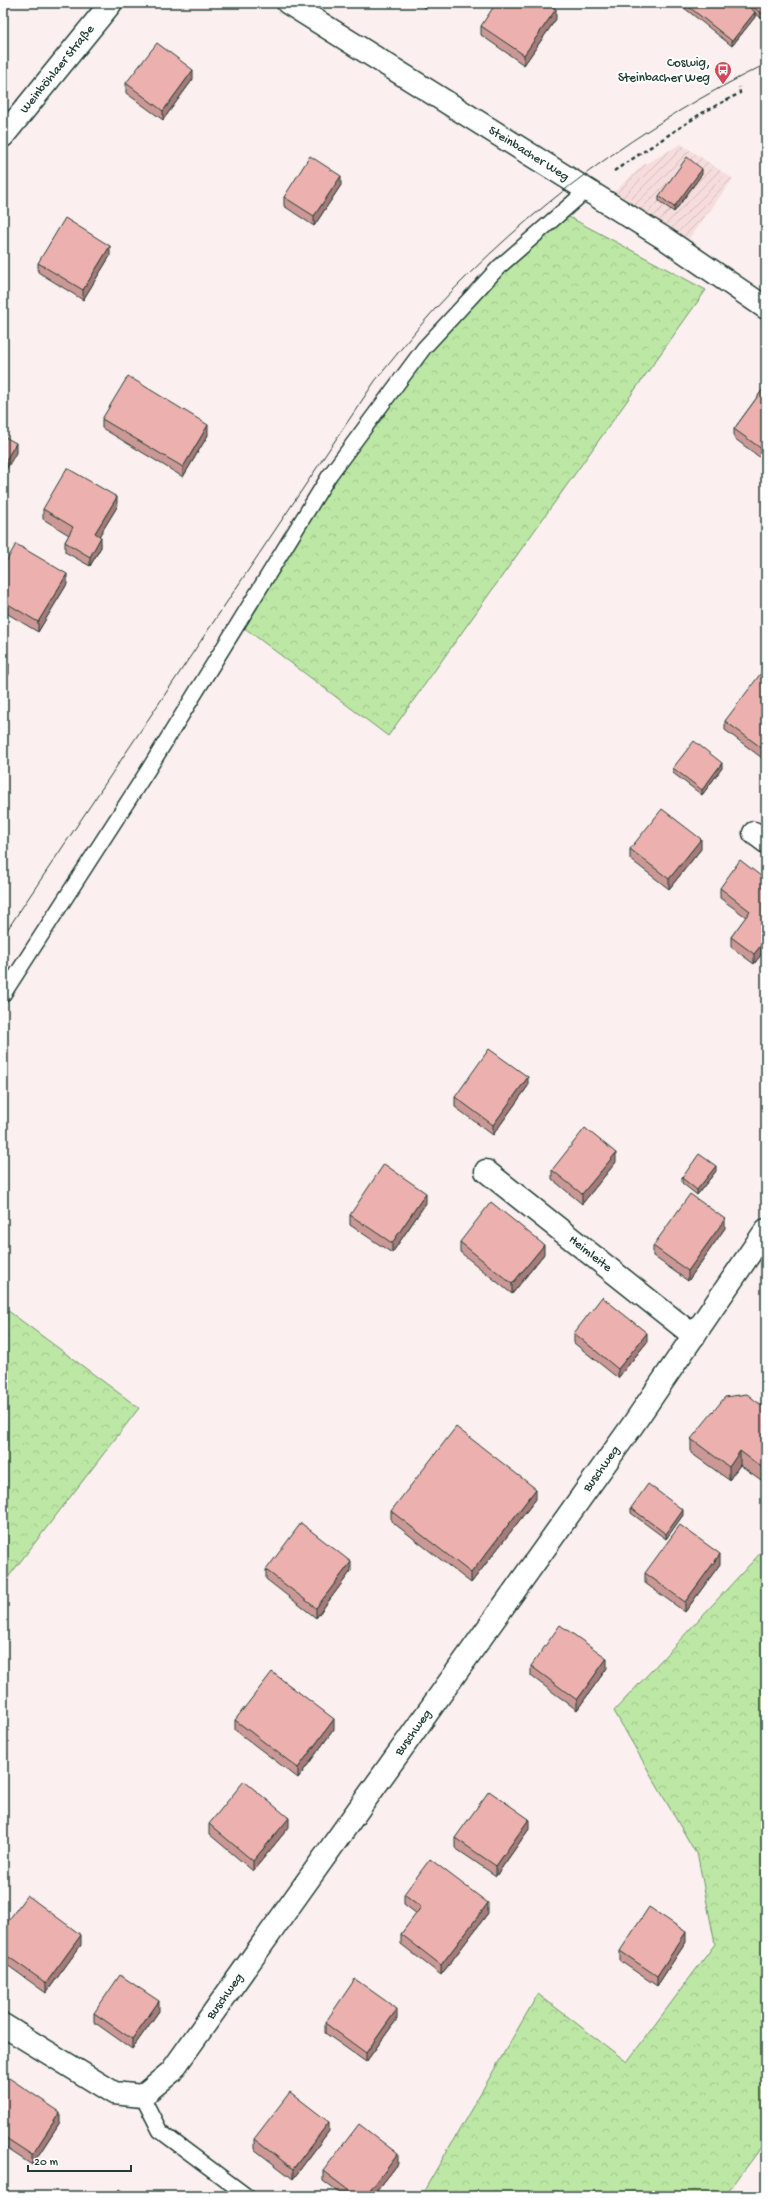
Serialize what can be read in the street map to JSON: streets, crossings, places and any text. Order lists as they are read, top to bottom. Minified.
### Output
{"streets":{"street":["Weinböhlaer Straße","Steinbacher Weg","Heimleite","Buschweg"]},"crossings":[["Heimleite","Buschweg"]],"places":{"bus stop":["Coswig, Steinbacher Weg"]},"scale_bar":"20 m"}
